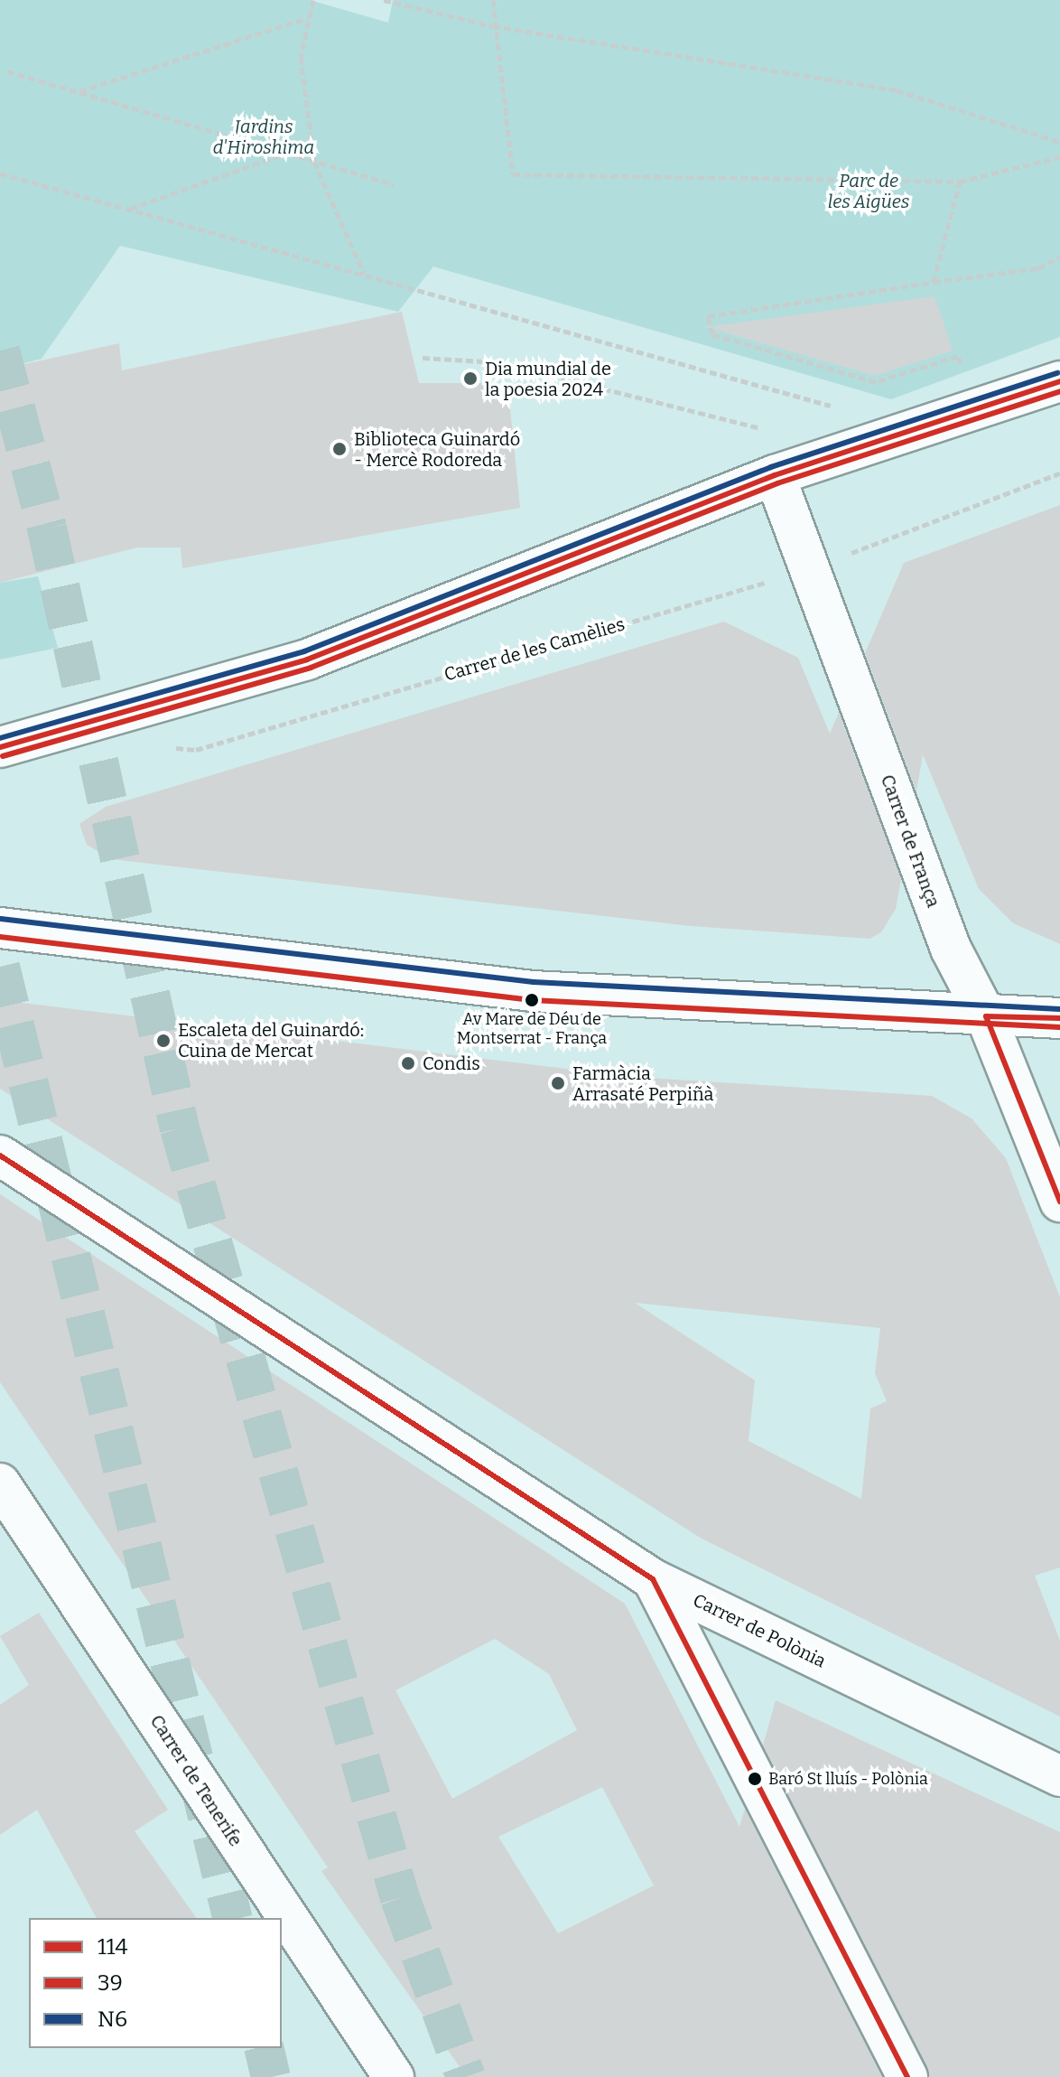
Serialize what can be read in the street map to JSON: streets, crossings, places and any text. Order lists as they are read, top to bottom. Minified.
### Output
{"streets":{"street":["Carrer de França","Carrer de Polònia","Carrer de Tenerife"],"path":["Carrer de les Camèlies"]},"crossings":[["Carrer de les Camèlies","Carrer de França"]],"parks":["Jardins d'Hiroshima","Parc de les Aigües"],"places":["Dia mundial de la poesia 2024","Biblioteca Guinardó - Mercè Rodoreda","Av Mare de Déu de Montserrat - França","Escaleta del Guinardó: Cuina de Mercat","Condis","Farmàcia Arrasaté Perpiñà","Baró St lluís - Polònia"],"lines":["transit line N6","transit line 114","transit line 39"],"legend":["114","39","N6"]}
